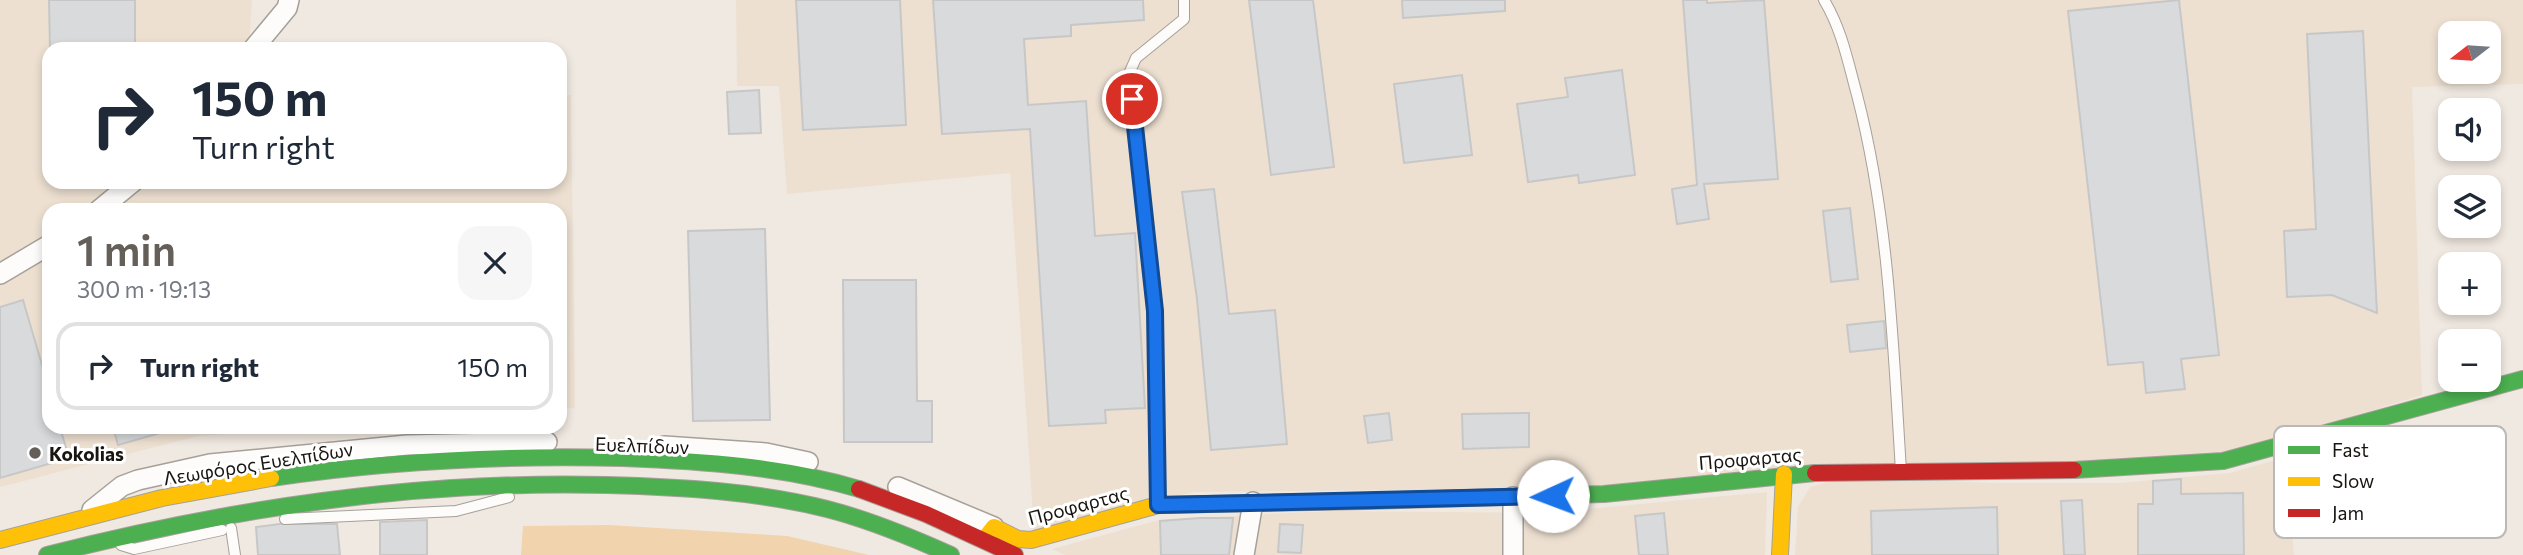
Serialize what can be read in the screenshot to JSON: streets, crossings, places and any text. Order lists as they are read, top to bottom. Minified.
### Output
{"streets":{"street":["Ευελπίδων","Προφαρτας"]},"crossings":[["Ευελπίδων","Προφαρτας"]],"places":["Kokolias"],"legend":["Fast","Slow","Jam"],"north":"left","page":{"map_buttons":["+","−"],"turn":["150 m","Turn right"],"heading":["1 min","300 m · 19:13"],"list":[{"name":"Turn right","value":"150 m"}]}}
